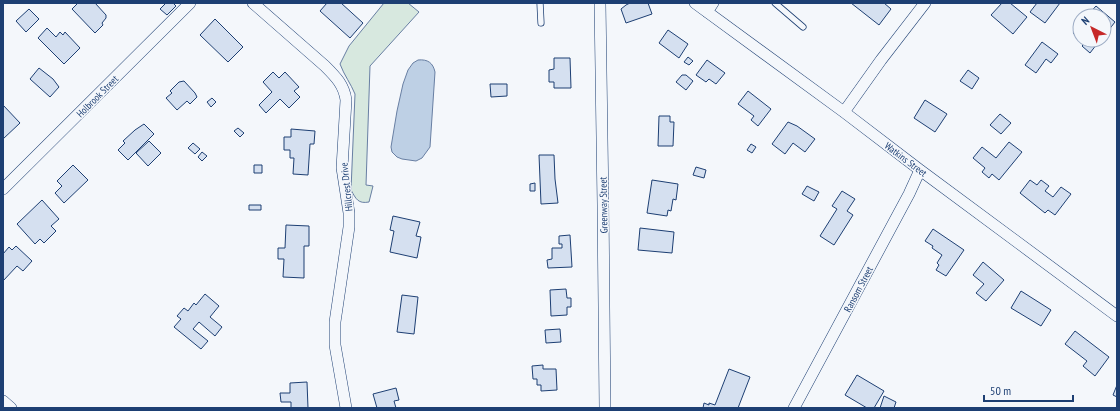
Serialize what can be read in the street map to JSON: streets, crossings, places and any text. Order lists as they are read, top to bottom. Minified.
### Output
{"streets":{"street":["Holbrook Street","Watkins Street","Hillcrest Drive","Greenway Street","Ransom Street"]},"crossings":[["Watkins Street","Ransom Street"]],"scale_bar":"50 m","north":"top left"}
